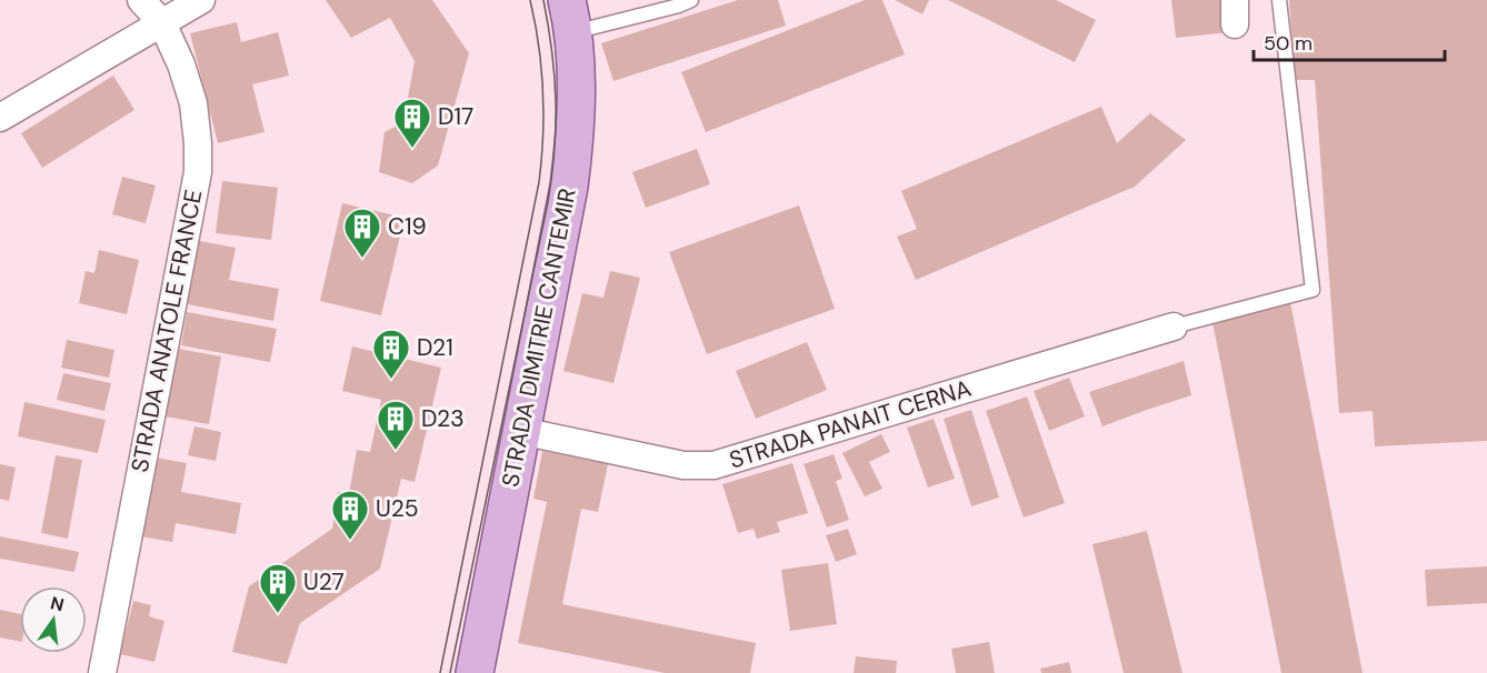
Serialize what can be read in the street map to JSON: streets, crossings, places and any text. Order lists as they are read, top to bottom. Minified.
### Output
{"streets":{"main road":["STRADA DIMITRIE CANTEMIR"],"street":["STRADA ANATOLE FRANCE","STRADA PANAIT CERNA"]},"crossings":[["STRADA DIMITRIE CANTEMIR","STRADA PANAIT CERNA"]],"places":{"building":["D17","C19","D21","D23","U25","U27"]},"scale_bar":"50 m","north":"top"}
